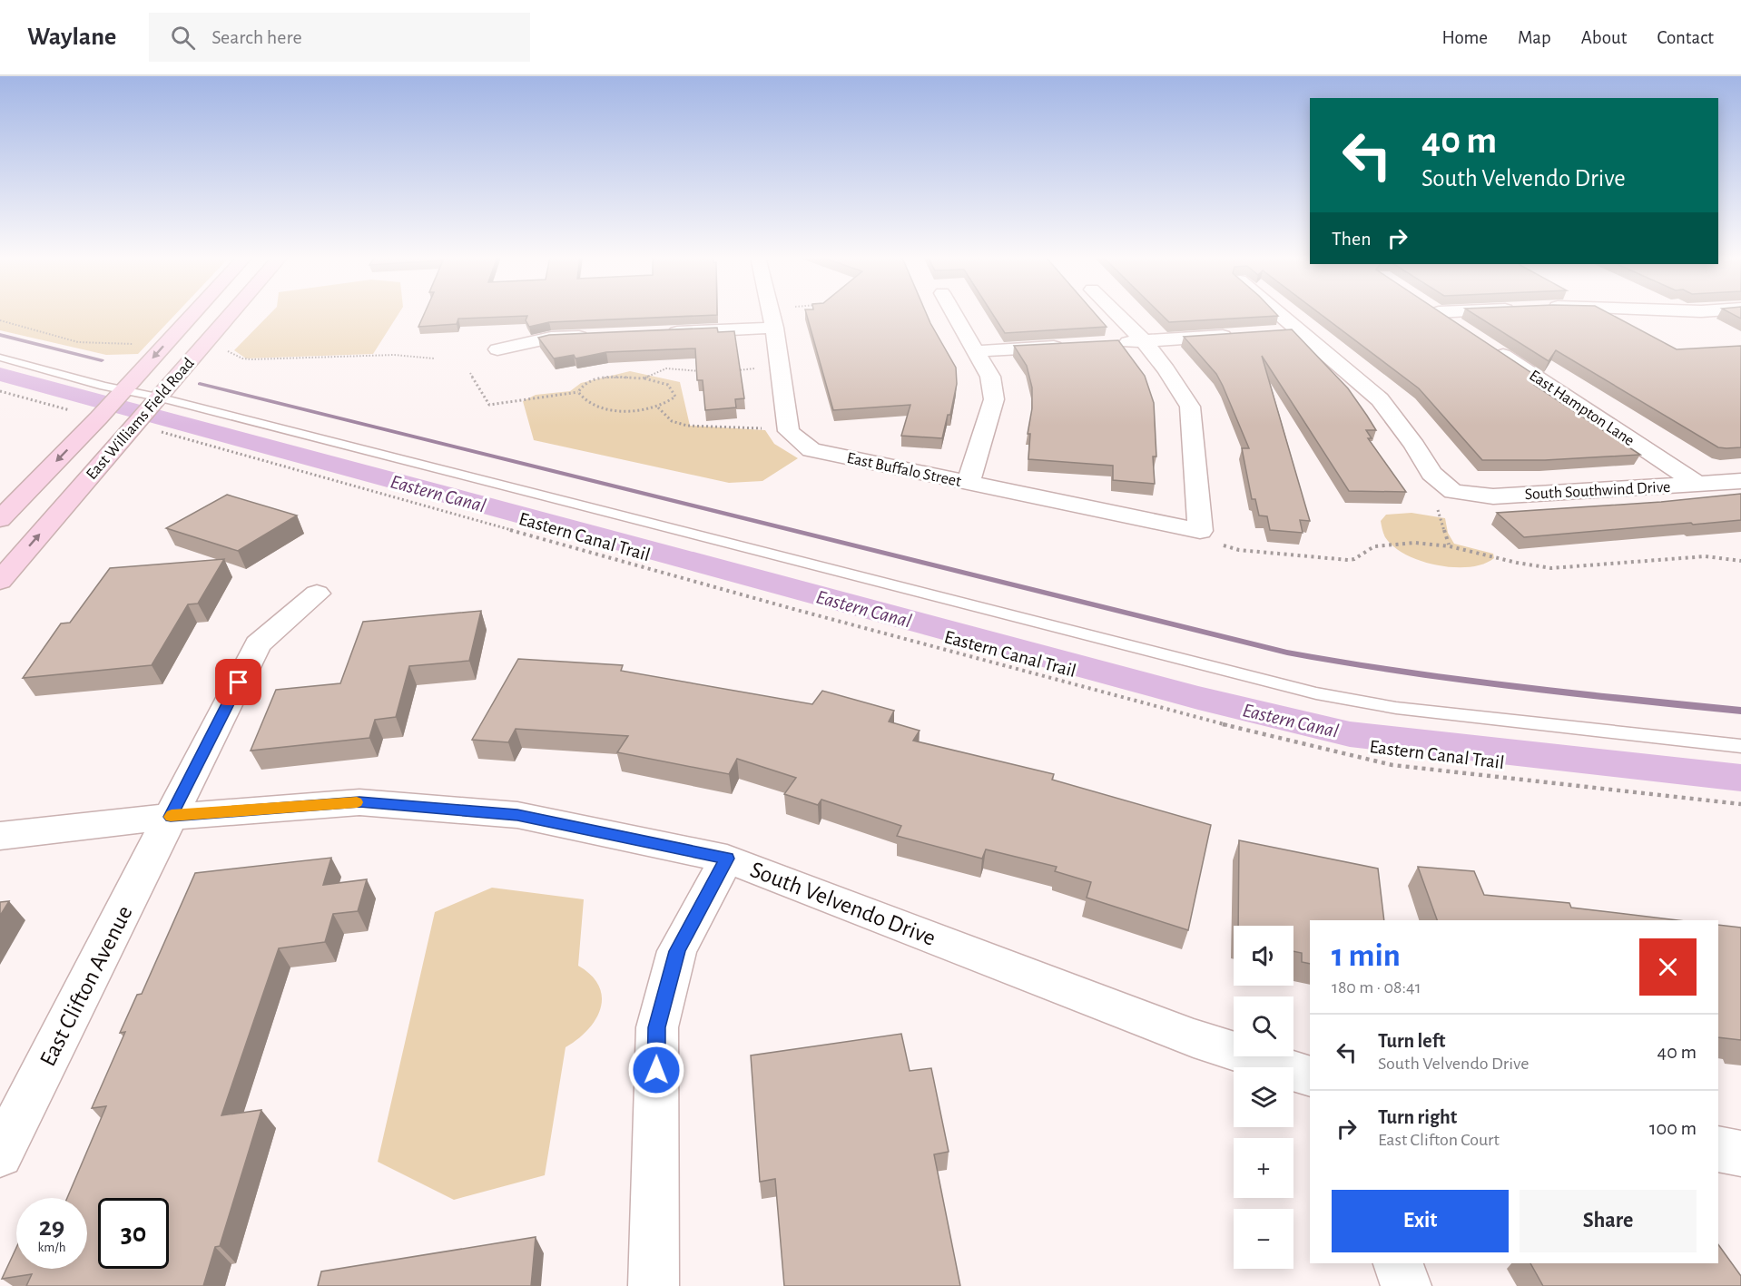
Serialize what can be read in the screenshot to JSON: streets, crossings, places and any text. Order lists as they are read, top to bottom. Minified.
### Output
{"streets":{"main road":["East Williams Field Road"],"street":["East Hampton Lane","East Buffalo Street","South Southwind Drive","South Velvendo Drive","East Clifton Avenue"],"path":["Eastern Canal Trail"]},"crossings":[["East Hampton Lane","South Southwind Drive"],["East Williams Field Road","Eastern Canal Trail"],["South Velvendo Drive","East Clifton Avenue"]],"water":["Eastern Canal"],"page":{"header":"Waylane","search":"Search here","nav":["Home","Map","About","Contact"],"turn":["40 m","South Velvendo Drive"],"then":"Then","heading":["1 min","180 m · 08:41"],"map_buttons":["+","−"],"list":[{"name":"Turn left","note":"South Velvendo Drive","value":"40 m"},{"name":"Turn right","note":"East Clifton Court","value":"100 m"}],"buttons":["Exit","Share"],"speed":"29 km/h","limit":"30"}}
